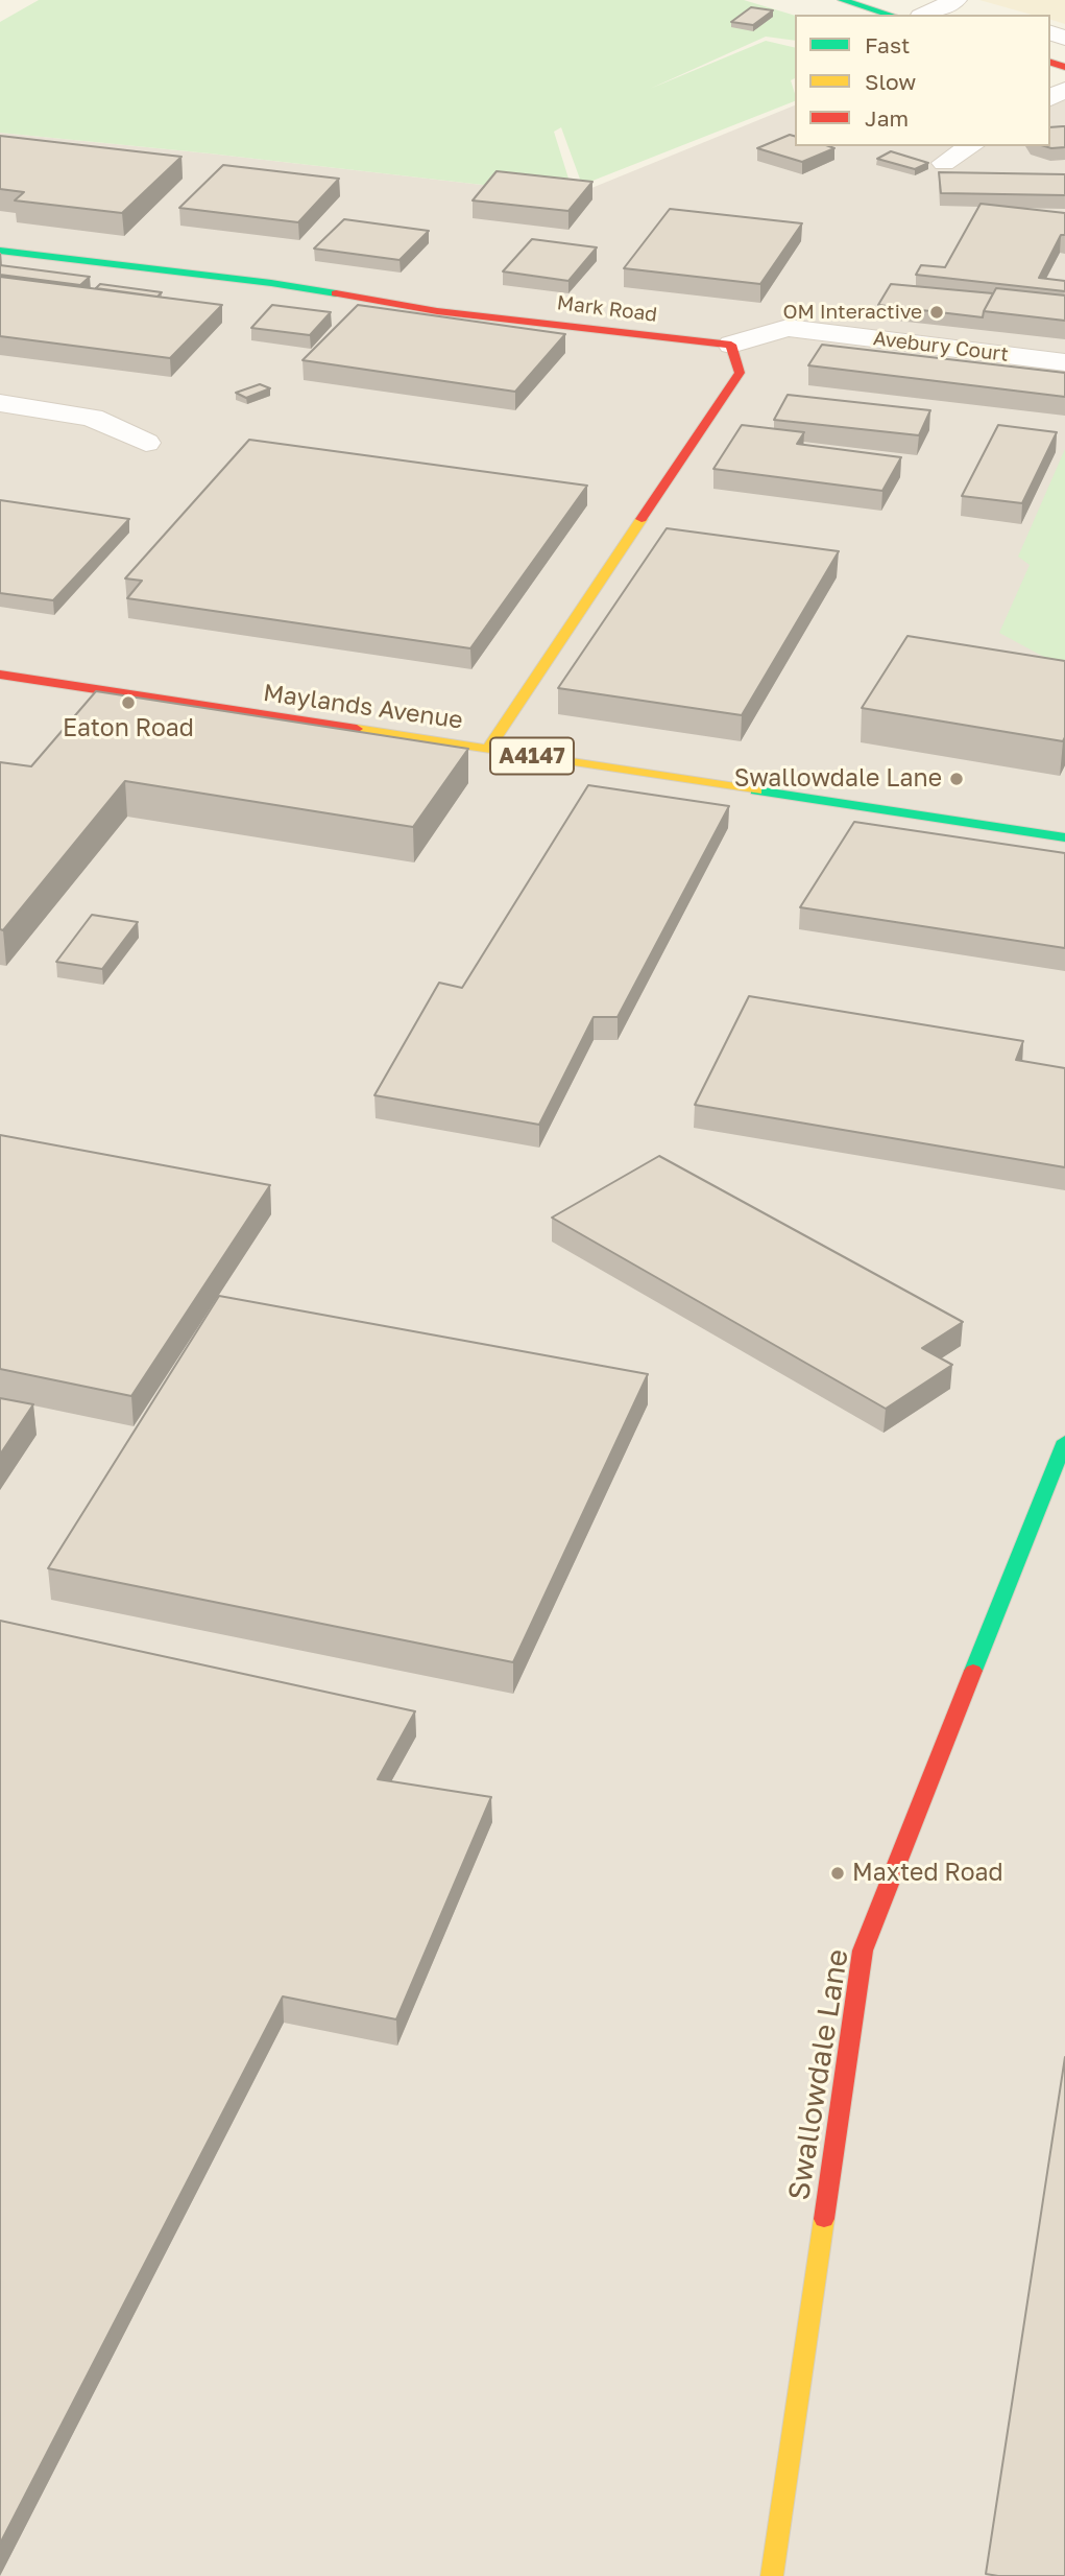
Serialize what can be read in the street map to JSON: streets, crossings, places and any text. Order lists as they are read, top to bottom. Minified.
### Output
{"streets":{"street":["Mark Road","Avebury Court","Maylands Avenue","A4147","Swallowdale Lane"]},"crossings":[["Mark Road","Avebury Court"]],"places":["OM Interactive","Eaton Road","Swallowdale Lane","Maxted Road"],"legend":["Fast","Slow","Jam"]}
